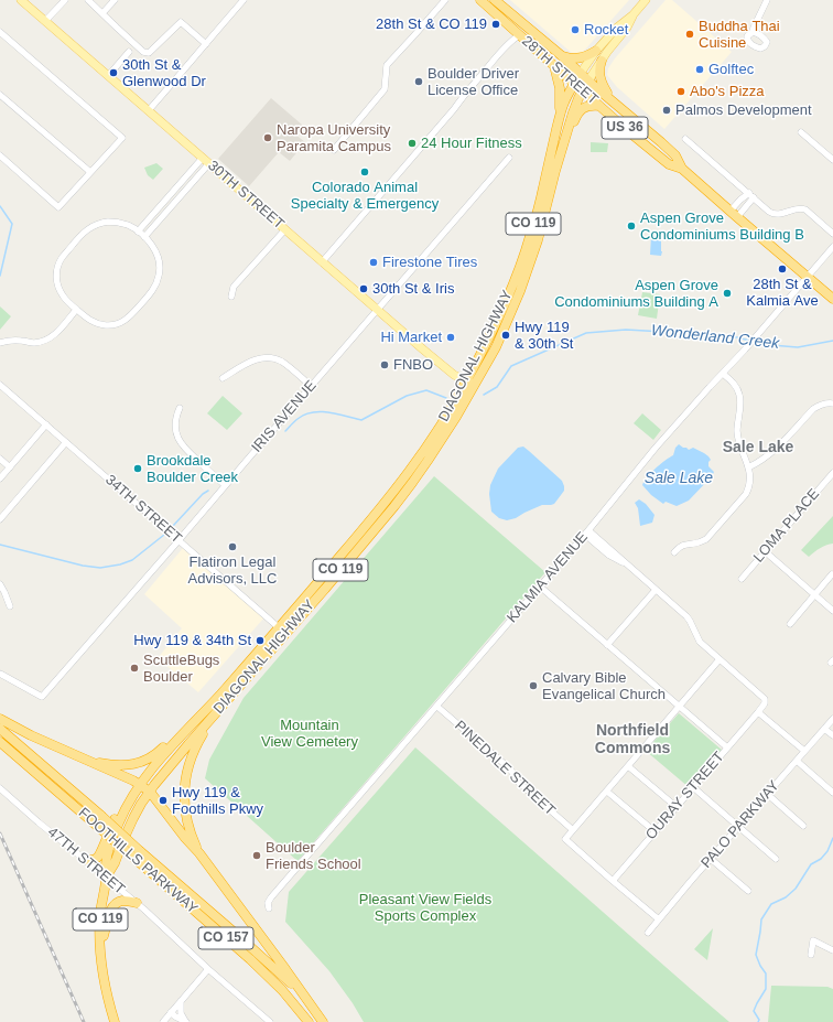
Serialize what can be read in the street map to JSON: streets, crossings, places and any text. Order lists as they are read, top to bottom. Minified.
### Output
{"streets":{"highway":["28TH STREET","US 36","CO 119","DIAGONAL HIGHWAY","FOOTHILLS PARKWAY","CO 157"],"main road":["30TH STREET"],"street":["IRIS AVENUE","34TH STREET","LOMA PLACE","KALMIA AVENUE","PINEDALE STREET","OURAY STREET","PALO PARKWAY","47TH STREET"]},"crossings":[["28TH STREET","CO 119"],["28TH STREET","DIAGONAL HIGHWAY"],["28TH STREET","KALMIA AVENUE"],["30TH STREET","DIAGONAL HIGHWAY"],["30TH STREET","IRIS AVENUE"],["CO 119","DIAGONAL HIGHWAY"],["CO 119","FOOTHILLS PARKWAY"],["DIAGONAL HIGHWAY","34TH STREET"],["DIAGONAL HIGHWAY","47TH STREET"],["IRIS AVENUE","34TH STREET"],["KALMIA AVENUE","PINEDALE STREET"]],"districts":["Sale Lake","Northfield Commons"],"water":["Wonderland Creek","Sale Lake"],"parks":["Mountain View Cemetery","Pleasant View Fields Sports Complex"],"places":["28th St & CO 119","Rocket","Buddha Thai Cuisine","Golftec","30th St & Glenwood Dr","Boulder Driver License Office","Abo's Pizza","Palmos Development","Naropa University Paramita Campus","24 Hour Fitness","Colorado Animal Specialty & Emergency","Aspen Grove Condominiums Building B","Firestone Tires","28th St & Kalmia Ave","30th St & Iris","Aspen Grove Condominiums Building A","Hwy 119 & 30th St","Hi Market","FNBO","Brookdale Boulder Creek","Flatiron Legal Advisors, LLC","Hwy 119 & 34th St","ScuttleBugs Boulder","Calvary Bible Evangelical Church","Hwy 119 & Foothills Pkwy","Boulder Friends School"]}
